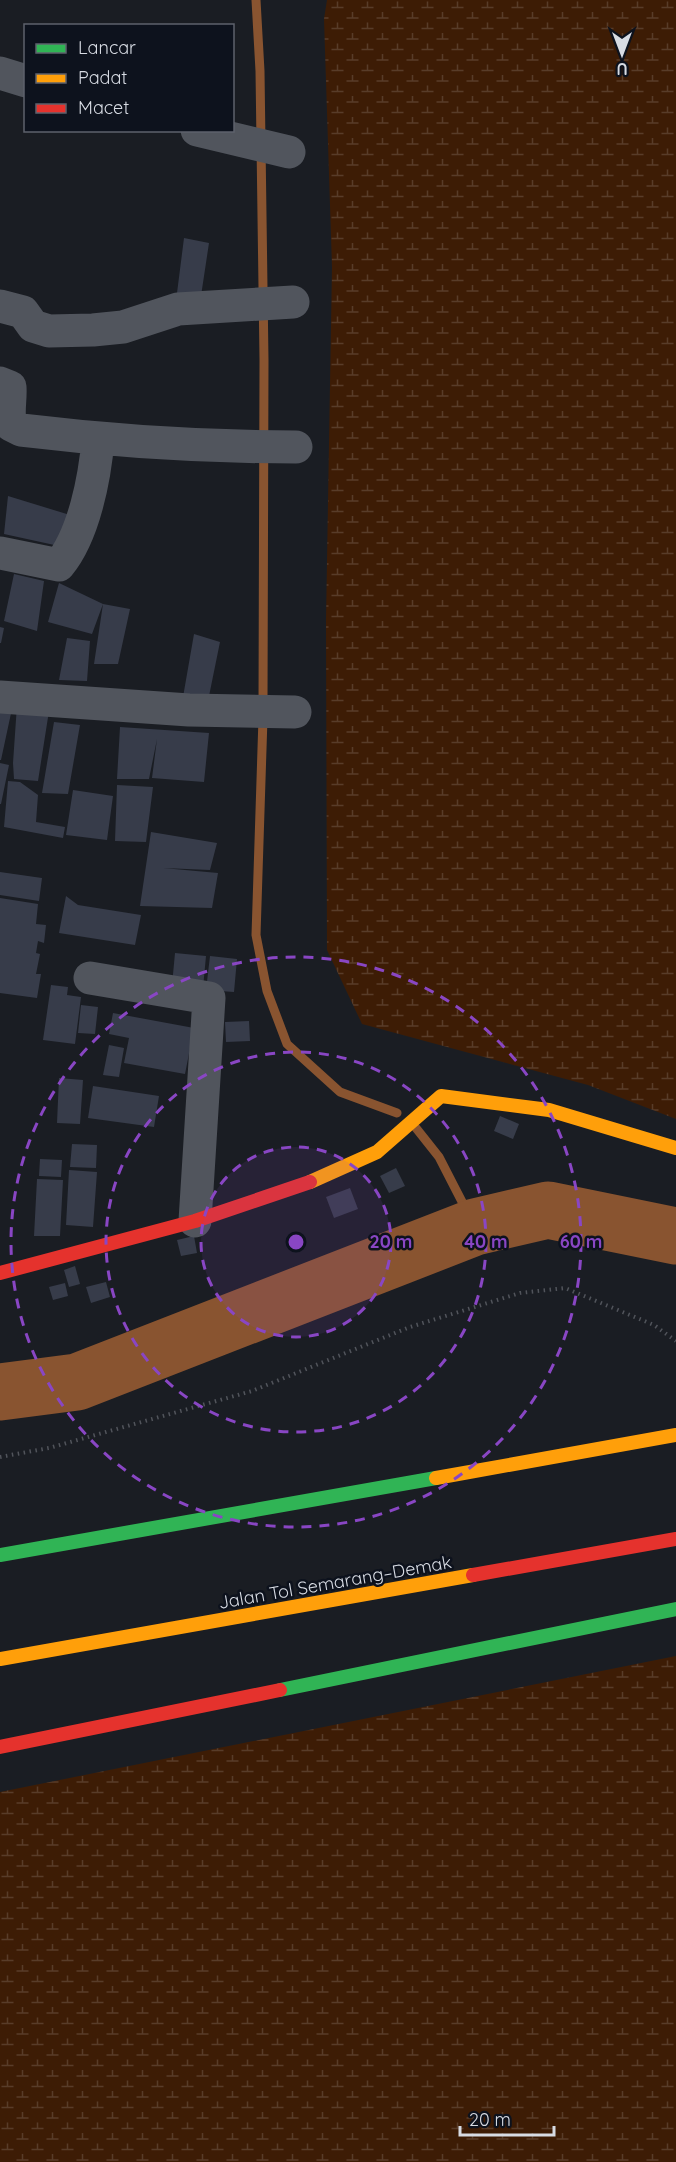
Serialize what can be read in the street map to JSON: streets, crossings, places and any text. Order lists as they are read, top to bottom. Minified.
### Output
{"streets":{"main road":["Jalan Tol Semarang–Demak"]},"legend":["Lancar","Padat","Macet"],"scale_bar":"20 m","north":"bottom","rings":["20 m","40 m","60 m"]}
